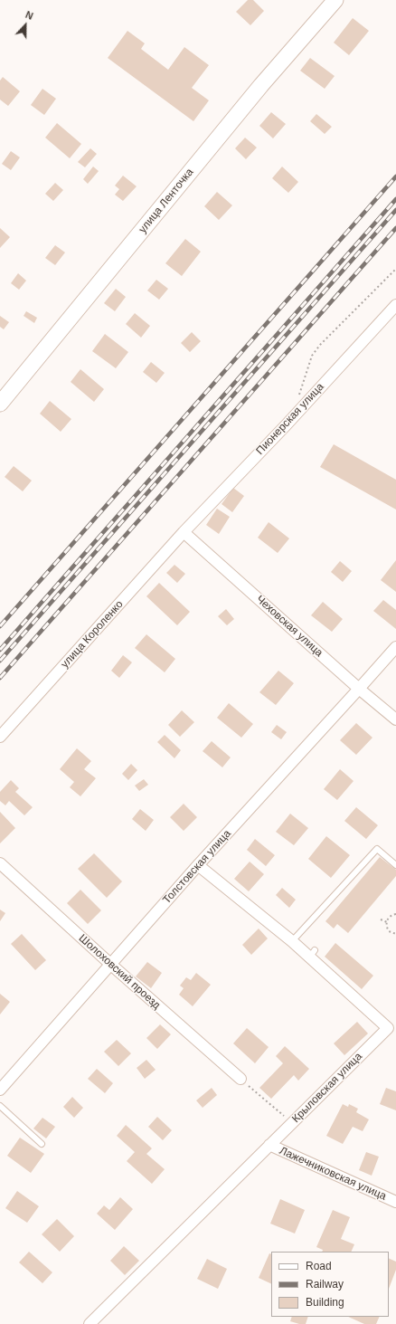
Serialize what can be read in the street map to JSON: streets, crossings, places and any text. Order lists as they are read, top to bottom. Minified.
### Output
{"streets":{"main road":["улица Ленточка"],"street":["Пионерская улица","Чеховская улица","улица Короленко","Толстовская улица","Шолоховский проезд","Крыловская улица","Лажечниковская улица"]},"crossings":[["Пионерская улица","Чеховская улица"],["Пионерская улица","улица Короленко"],["Чеховская улица","улица Короленко"],["Чеховская улица","Толстовская улица"],["Толстовская улица","Шолоховский проезд"],["Толстовская улица","Крыловская улица"],["Крыловская улица","Лажечниковская улица"]],"legend":["Road","Railway","Building"],"north":"top"}
